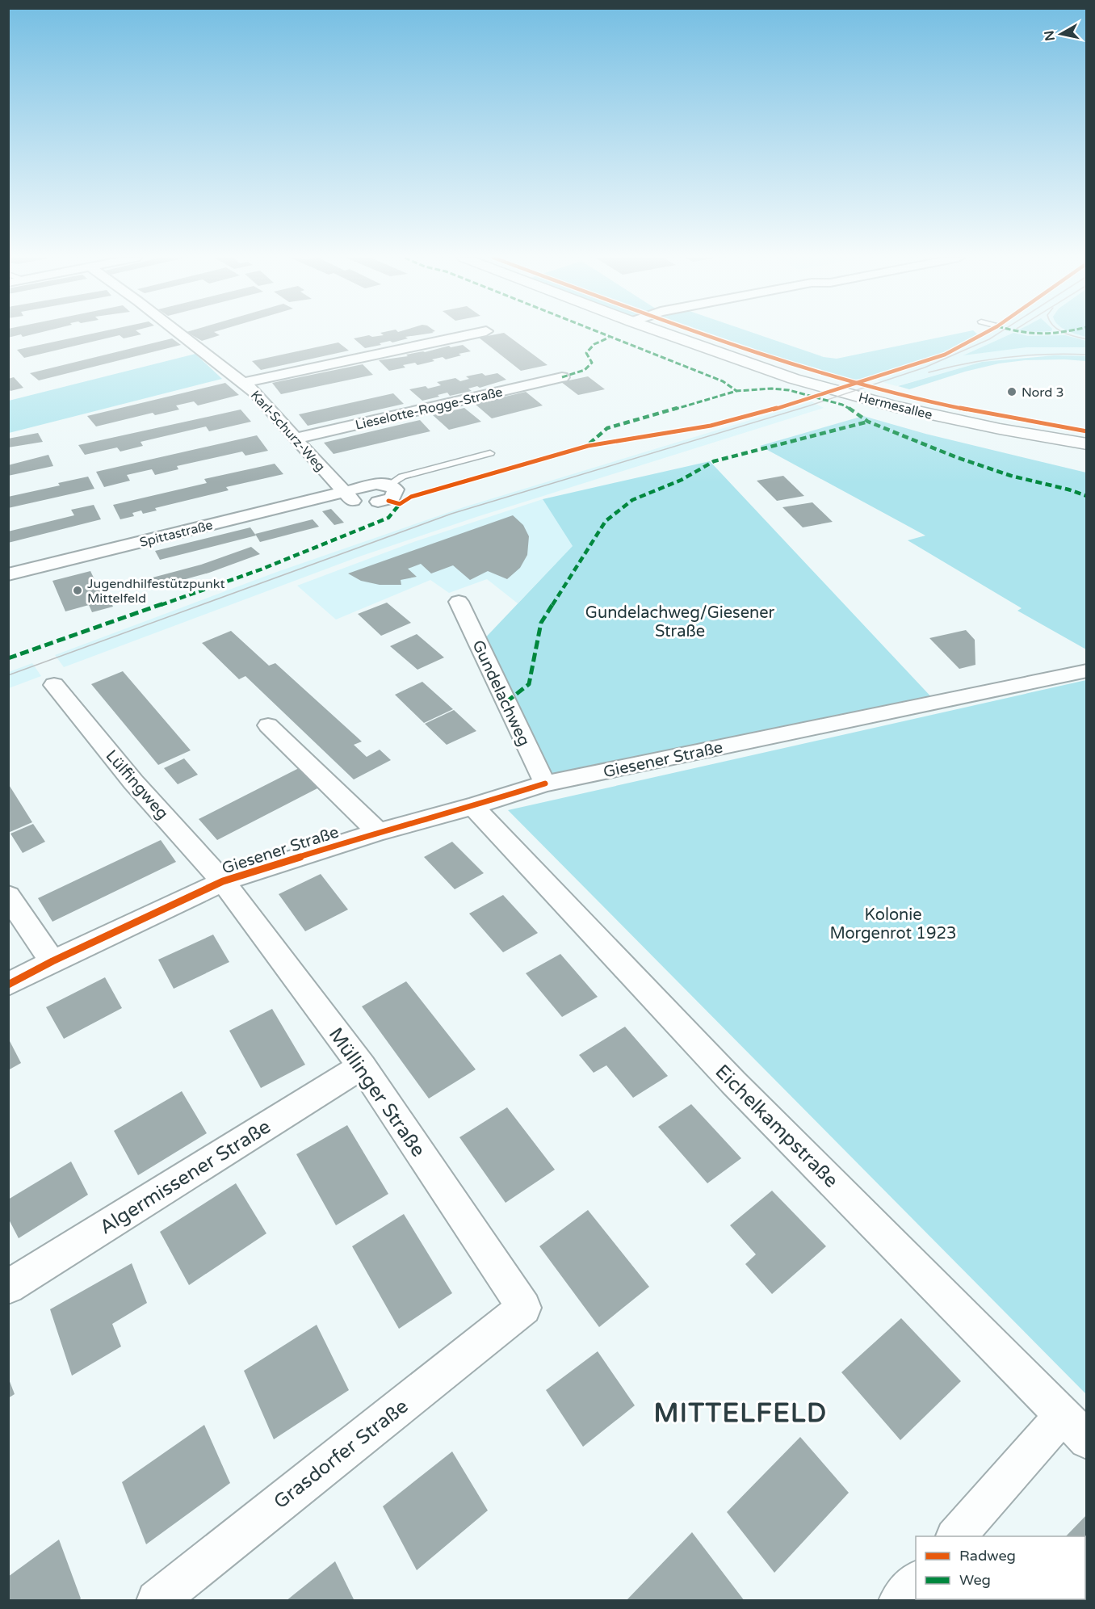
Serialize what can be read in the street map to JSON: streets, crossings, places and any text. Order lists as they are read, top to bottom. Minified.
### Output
{"streets":{"main road":["Hermesallee"],"street":["Lieselotte-Rogge-Straße","Karl-Schurz-Weg","Spittastraße","Gundelachweg","Giesener Straße","Lülfingweg","Müllinger Straße","Eichelkampstraße","Algermissener Straße","Grasdorfer Straße"]},"crossings":[["Lieselotte-Rogge-Straße","Karl-Schurz-Weg"],["Karl-Schurz-Weg","Spittastraße"],["Gundelachweg","Giesener Straße"],["Giesener Straße","Lülfingweg"],["Giesener Straße","Müllinger Straße"],["Giesener Straße","Eichelkampstraße"],["Lülfingweg","Müllinger Straße"],["Müllinger Straße","Algermissener Straße"],["Müllinger Straße","Grasdorfer Straße"]],"districts":["MITTELFELD"],"parks":["Gundelachweg/Giesener Straße","Kolonie Morgenrot 1923"],"places":["Nord 3","Jugendhilfestützpunkt Mittelfeld"],"legend":["Radweg","Weg"],"north":"left"}
